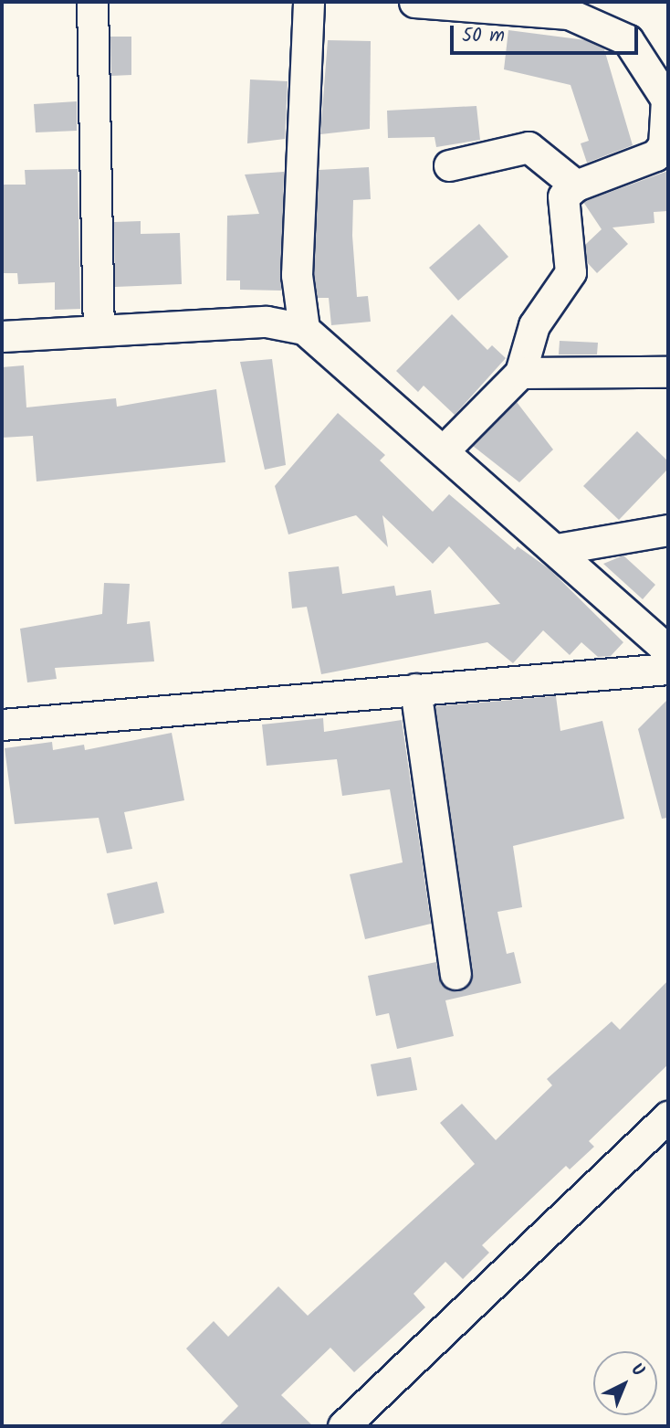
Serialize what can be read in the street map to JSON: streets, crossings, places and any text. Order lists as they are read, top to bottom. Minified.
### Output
{"scale_bar":"50 m","north":"top right"}
